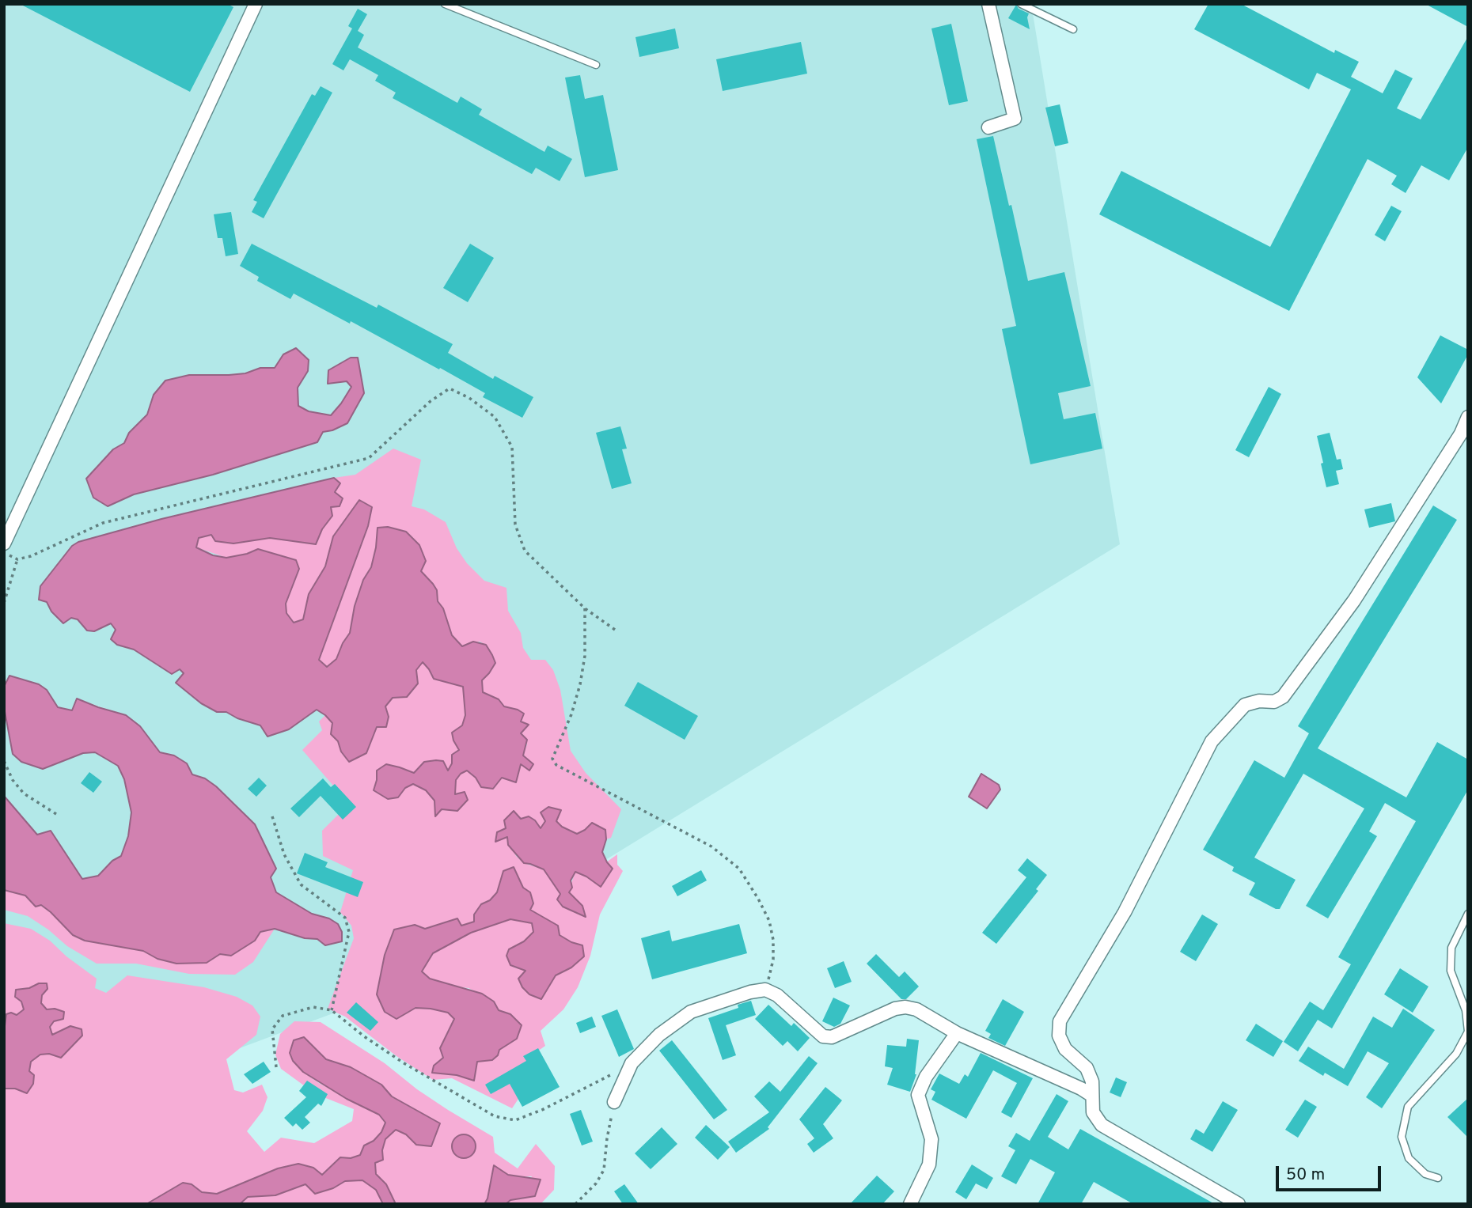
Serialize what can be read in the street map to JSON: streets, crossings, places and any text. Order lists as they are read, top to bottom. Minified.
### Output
{"scale_bar":"50 m"}
